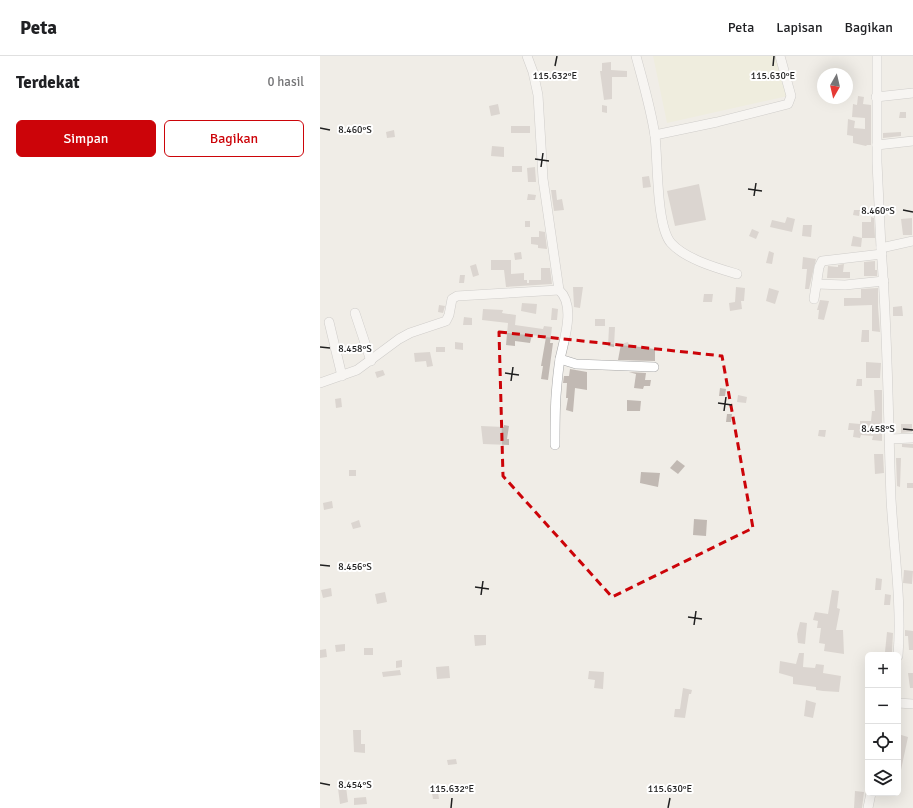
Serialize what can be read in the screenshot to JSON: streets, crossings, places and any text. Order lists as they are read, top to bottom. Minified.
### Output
{"north":"bottom","page":{"header":"Peta","nav":["Peta","Lapisan","Bagikan"],"heading":["Terdekat","0 hasil"],"buttons":["Simpan","Bagikan"],"map_buttons":["+","−"]},"coordinates":["115.632°E","115.630°E","8.460°S","8.458°S","8.456°S","8.454°S"]}
